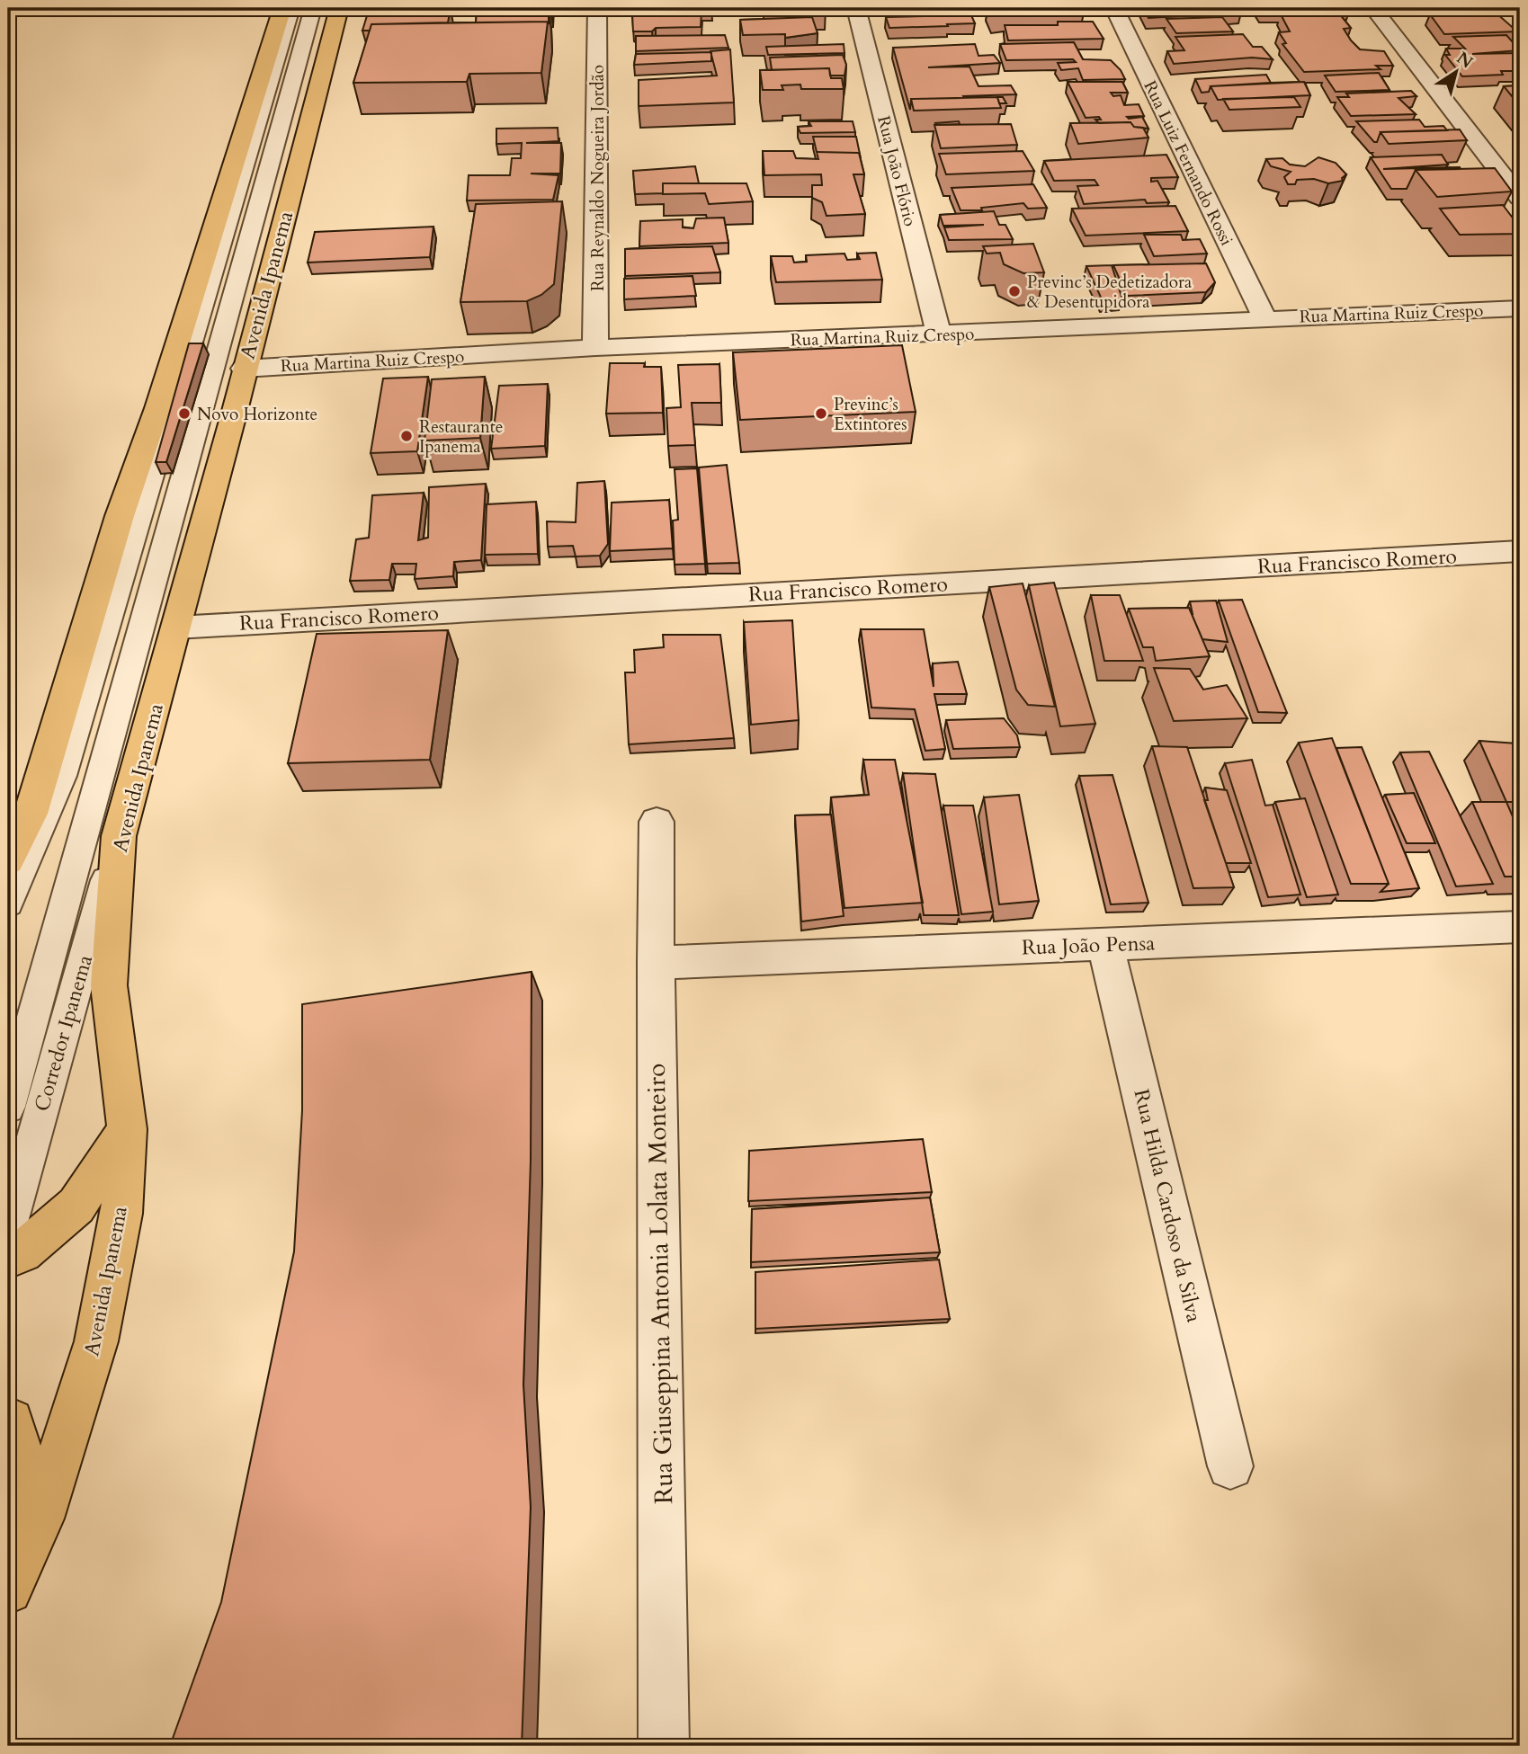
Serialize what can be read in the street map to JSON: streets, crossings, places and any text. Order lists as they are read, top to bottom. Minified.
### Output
{"streets":{"main road":["Avenida Ipanema"],"street":["Rua Luiz Fernando Rossi","Rua João Flório","Rua Reynaldo Nogueira Jordão","Rua Martina Ruiz Crespo","Rua Francisco Romero","Rua João Pensa","Rua Hilda Cardoso da Silva","Rua Giuseppina Antonia Lolata Monteiro"],"lane":["Corredor Ipanema"]},"crossings":[["Rua Luiz Fernando Rossi","Rua Martina Ruiz Crespo"],["Rua João Flório","Rua Martina Ruiz Crespo"],["Rua Reynaldo Nogueira Jordão","Rua Martina Ruiz Crespo"],["Avenida Ipanema","Rua Martina Ruiz Crespo"],["Avenida Ipanema","Rua Francisco Romero"],["Avenida Ipanema","Corredor Ipanema"],["Rua João Pensa","Rua Hilda Cardoso da Silva"],["Rua João Pensa","Rua Giuseppina Antonia Lolata Monteiro"]],"places":["Previnc’s Dedetizadora & Desentupidora","Novo Horizonte","Previnc’s Extintores","Restaurante Ipanema"],"north":"top right"}
